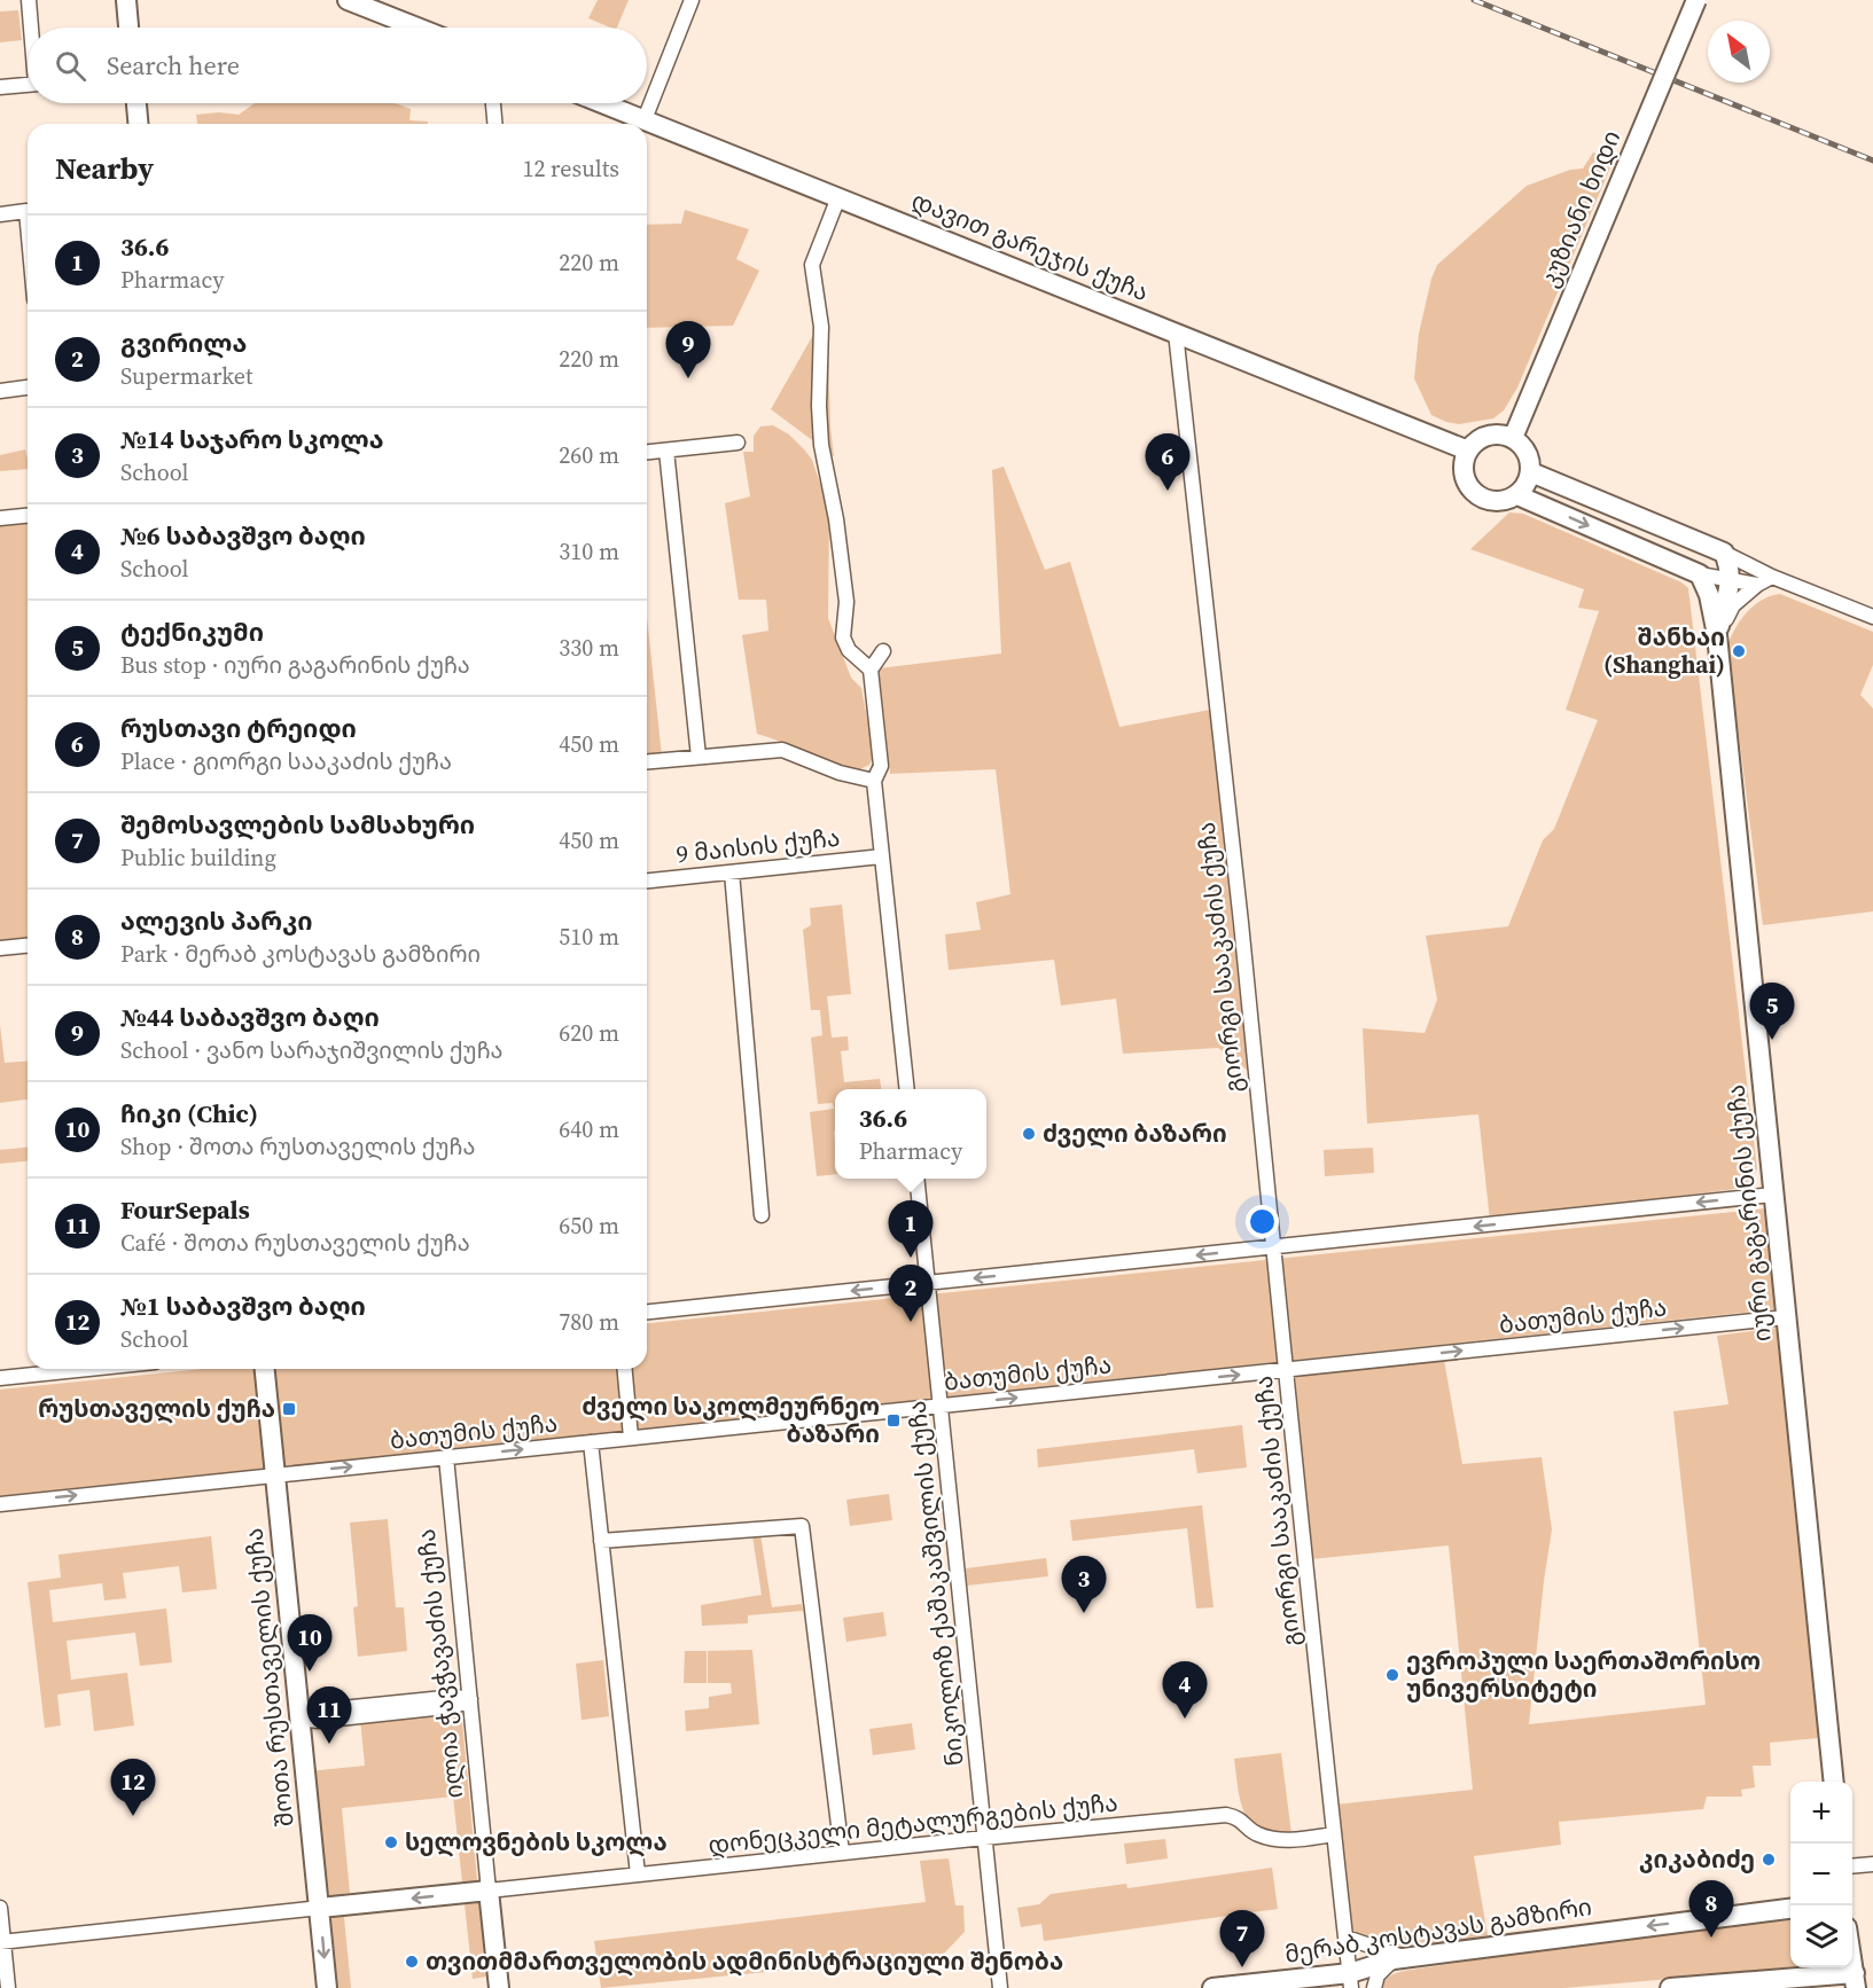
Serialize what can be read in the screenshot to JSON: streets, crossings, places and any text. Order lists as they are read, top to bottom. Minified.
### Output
{"streets":{"street":["კუზიანი ხიდი","დავით გარეჯის ქუჩა","9 მაისის ქუჩა","გიორგი სააკაძის ქუჩა","იური გაგარინის ქუჩა","ბათუმის ქუჩა","ნიკოლოზ ქაშაკაშვილის ქუჩა","ილია ჭავჭავაძის ქუჩა","შოთა რუსთაველის ქუჩა","დონეცკელი მეტალურგების ქუჩა","მერაბ კოსტავას გამზირი"]},"crossings":[["კუზიანი ხიდი","დავით გარეჯის ქუჩა"],["დავით გარეჯის ქუჩა","გიორგი სააკაძის ქუჩა"],["გიორგი სააკაძის ქუჩა","ბათუმის ქუჩა"],["გიორგი სააკაძის ქუჩა","დონეცკელი მეტალურგების ქუჩა"],["გიორგი სააკაძის ქუჩა","მერაბ კოსტავას გამზირი"],["იური გაგარინის ქუჩა","ბათუმის ქუჩა"],["ბათუმის ქუჩა","ნიკოლოზ ქაშაკაშვილის ქუჩა"],["ბათუმის ქუჩა","ილია ჭავჭავაძის ქუჩა"],["ბათუმის ქუჩა","შოთა რუსთაველის ქუჩა"],["ნიკოლოზ ქაშაკაშვილის ქუჩა","დონეცკელი მეტალურგების ქუჩა"],["ილია ჭავჭავაძის ქუჩა","დონეცკელი მეტალურგების ქუჩა"]],"places":{"other":["შანხაი (Shanghai)","ძველი ბაზარი","ევროპული საერთაშორისო უნივერსიტეტი","სელოვნების სკოლა","კიკაბიძე","თვითმმართველობის ადმინისტრაციული შენობა"],"transit":["რუსთაველის ქუჩა","ძველი საკოლმეურნეო ბაზარი"]},"north":"top left","page":{"search":"Search here","heading":["Nearby","12 results"],"list":[{"mark":"1","name":"36.6","note":"Pharmacy","value":"220 m"},{"mark":"2","name":"გვირილა","note":"Supermarket","value":"220 m"},{"mark":"3","name":"№14 საჯარო სკოლა","note":"School","value":"260 m"},{"mark":"4","name":"№6 საბავშვო ბაღი","note":"School","value":"310 m"},{"mark":"5","name":"ტექნიკუმი","note":"Bus stop · იური გაგარინის ქუჩა","value":"330 m"},{"mark":"6","name":"რუსთავი ტრეიდი","note":"Place · გიორგი სააკაძის ქუჩა","value":"450 m"},{"mark":"7","name":"შემოსავლების სამსახური","note":"Public building","value":"450 m"},{"mark":"8","name":"ალევის პარკი","note":"Park · მერაბ კოსტავას გამზირი","value":"510 m"},{"mark":"9","name":"№44 საბავშვო ბაღი","note":"School · ვანო სარაჯიშვილის ქუჩა","value":"620 m"},{"mark":"10","name":"ჩიკი (Chic)","note":"Shop · შოთა რუსთაველის ქუჩა","value":"640 m"},{"mark":"11","name":"FourSepals","note":"Café · შოთა რუსთაველის ქუჩა","value":"650 m"},{"mark":"12","name":"№1 საბავშვო ბაღი","note":"School","value":"780 m"}],"pins":["9","6","5","1","2","3","10","4","11","12","8","7"],"popup":["36.6","Pharmacy"],"map_buttons":["+","−"]}}
